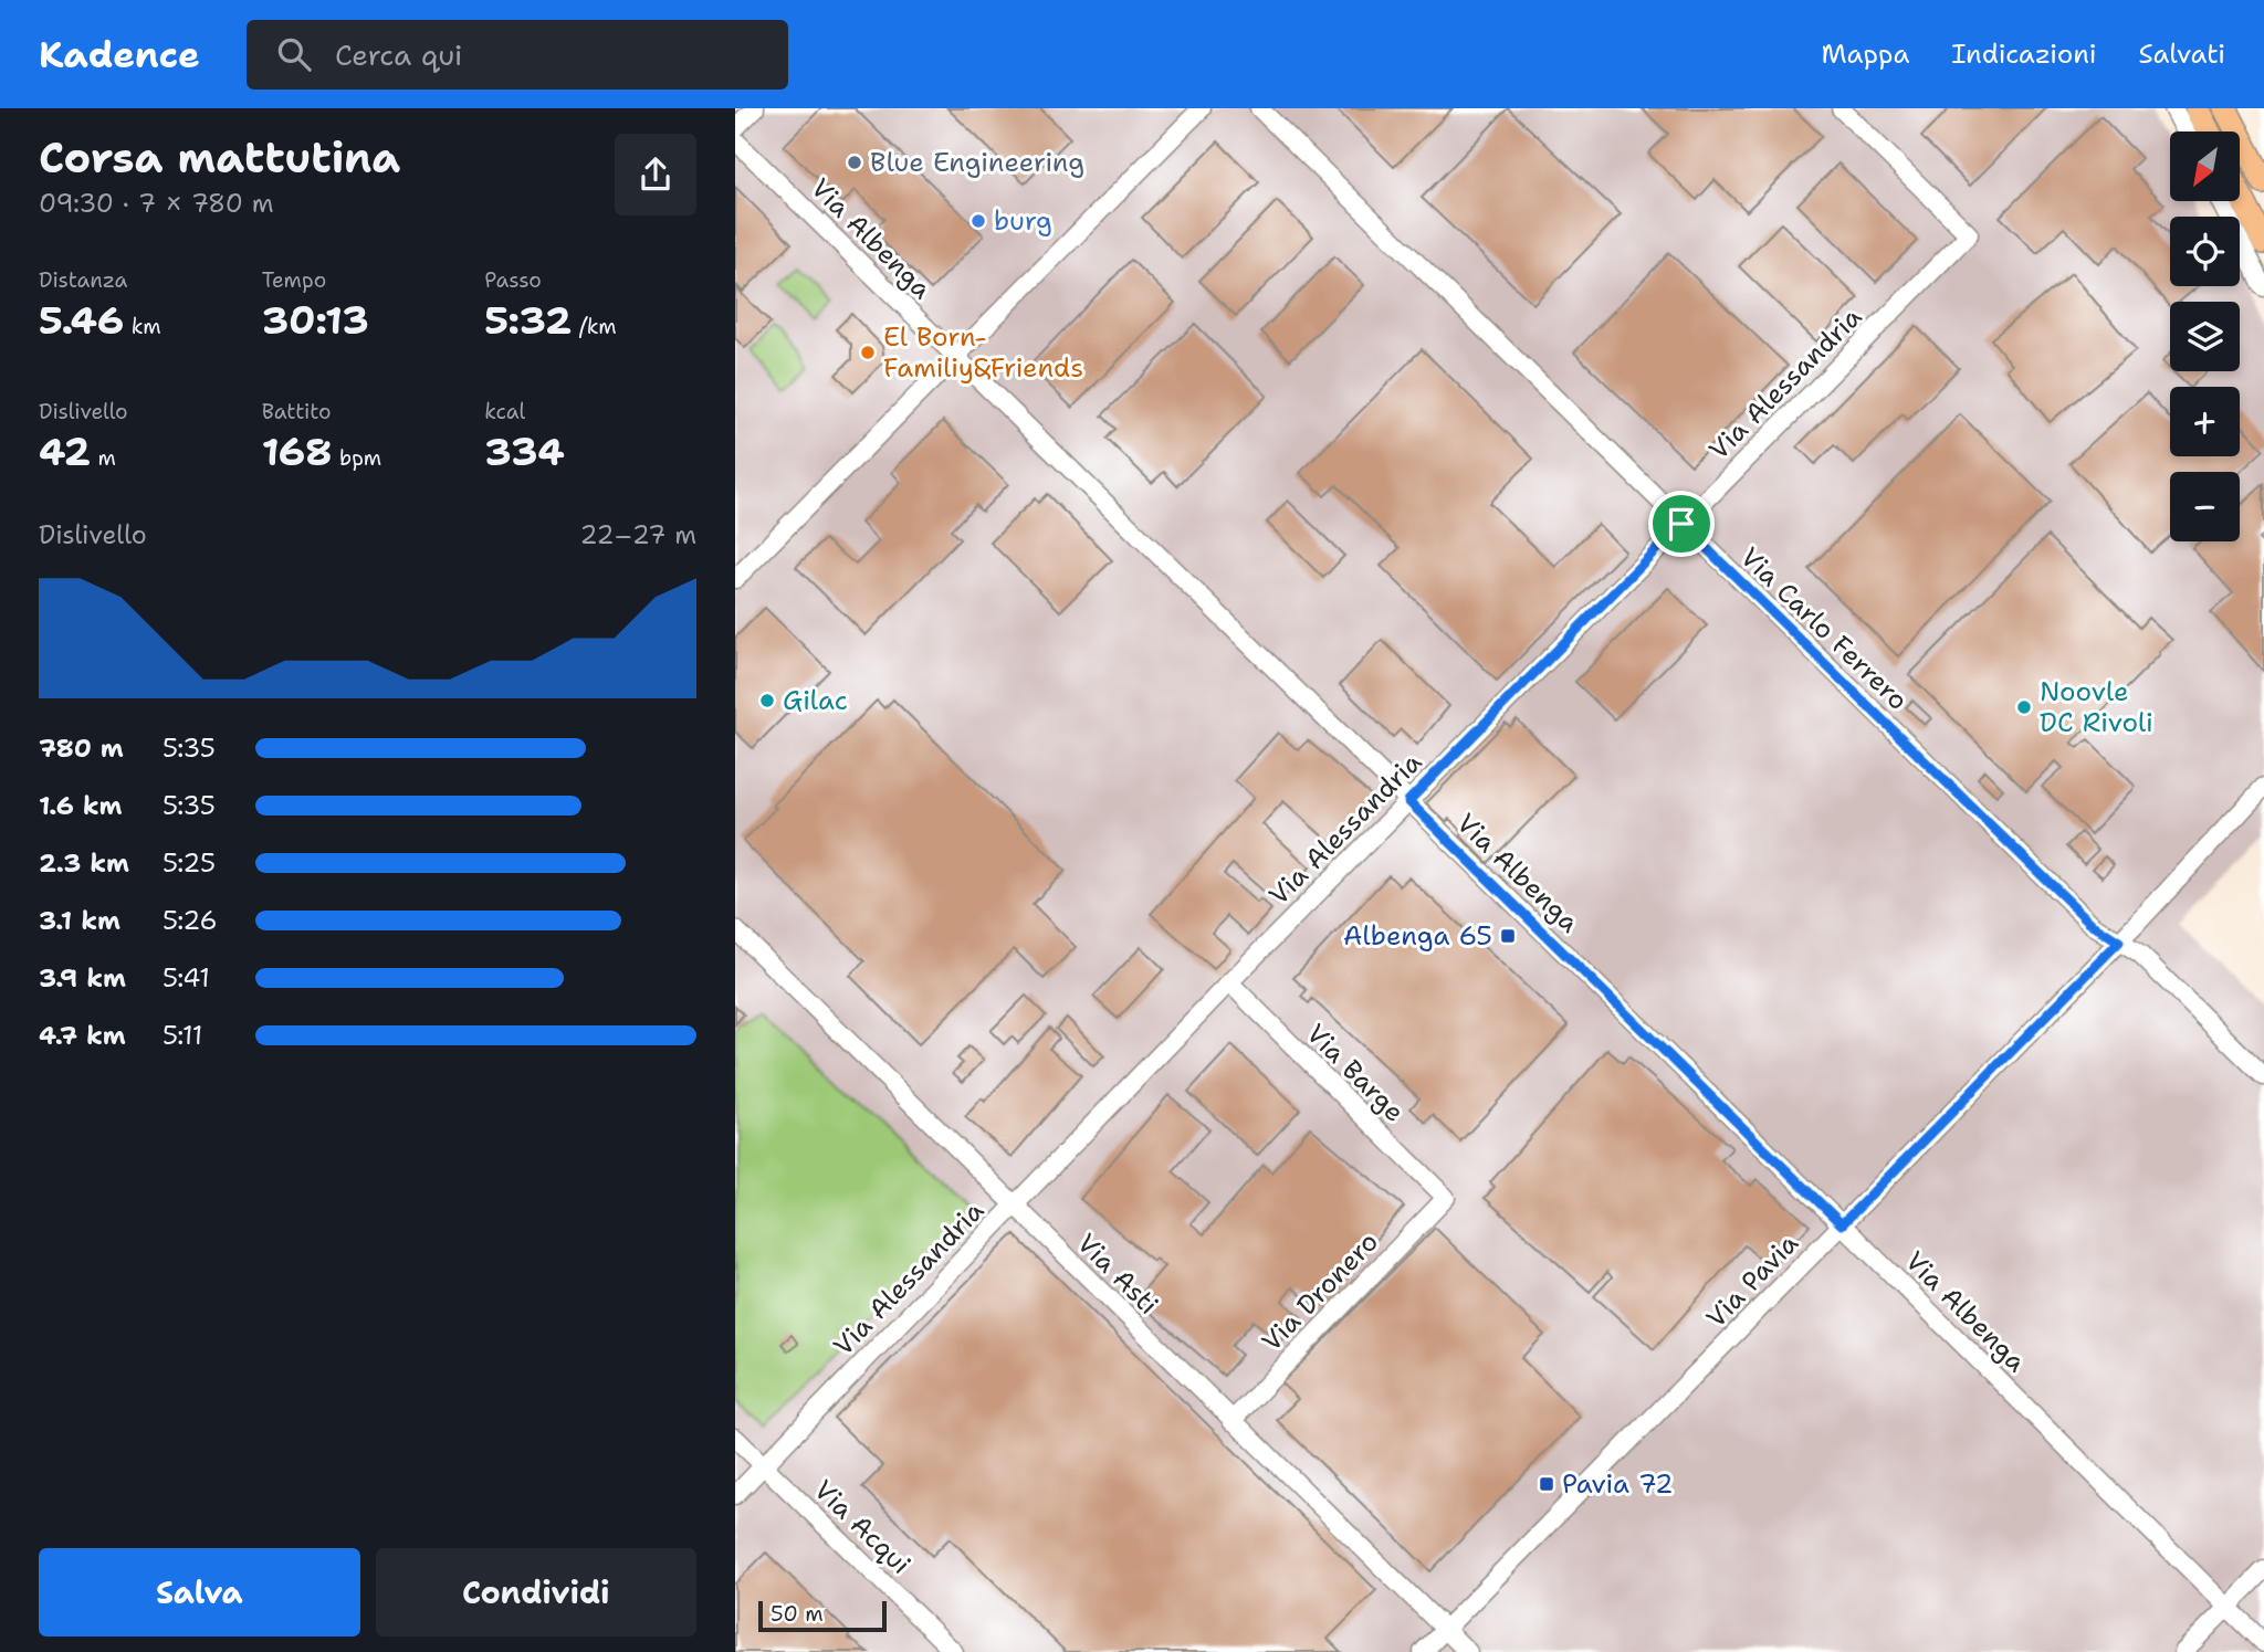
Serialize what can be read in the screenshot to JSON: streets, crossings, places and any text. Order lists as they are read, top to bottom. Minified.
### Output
{"streets":{"street":["Via Albenga","Via Alessandria","Via Carlo Ferrero","Via Barge","Via Asti","Via Pavia","Via Dronero","Via Acqui"]},"crossings":[["Via Albenga","Via Alessandria"],["Via Albenga","Via Pavia"],["Via Alessandria","Via Carlo Ferrero"],["Via Alessandria","Via Barge"],["Via Alessandria","Via Asti"],["Via Alessandria","Via Acqui"],["Via Carlo Ferrero","Via Pavia"],["Via Barge","Via Dronero"],["Via Asti","Via Pavia"],["Via Asti","Via Dronero"]],"places":{"other":["Blue Engineering","burg","El Born- Familiy&Friends","Gilac","Noovle DC Rivoli"],"transit":["Albenga 65","Pavia 72"]},"scale_bar":"50 m","north":"bottom left","page":{"header":"Kadence","search":"Cerca qui","nav":["Mappa","Indicazioni","Salvati"],"heading":["Corsa mattutina","09:30 · 7 × 780 m"],"map_buttons":["+","−"],"stats":[["Distanza","5.46 km"],["Tempo","30:13"],["Passo","5:32 /km"],["Dislivello","42 m"],["Battito","168 bpm"],["kcal","334"]],"chart":["Dislivello","22–27 m"],"list":[{"name":"780 m","note":"5:35"},{"name":"1.6 km","note":"5:35"},{"name":"2.3 km","note":"5:25"},{"name":"3.1 km","note":"5:26"},{"name":"3.9 km","note":"5:41"},{"name":"4.7 km","note":"5:11"}],"buttons":["Salva","Condividi"],"scale":"50 m"}}
